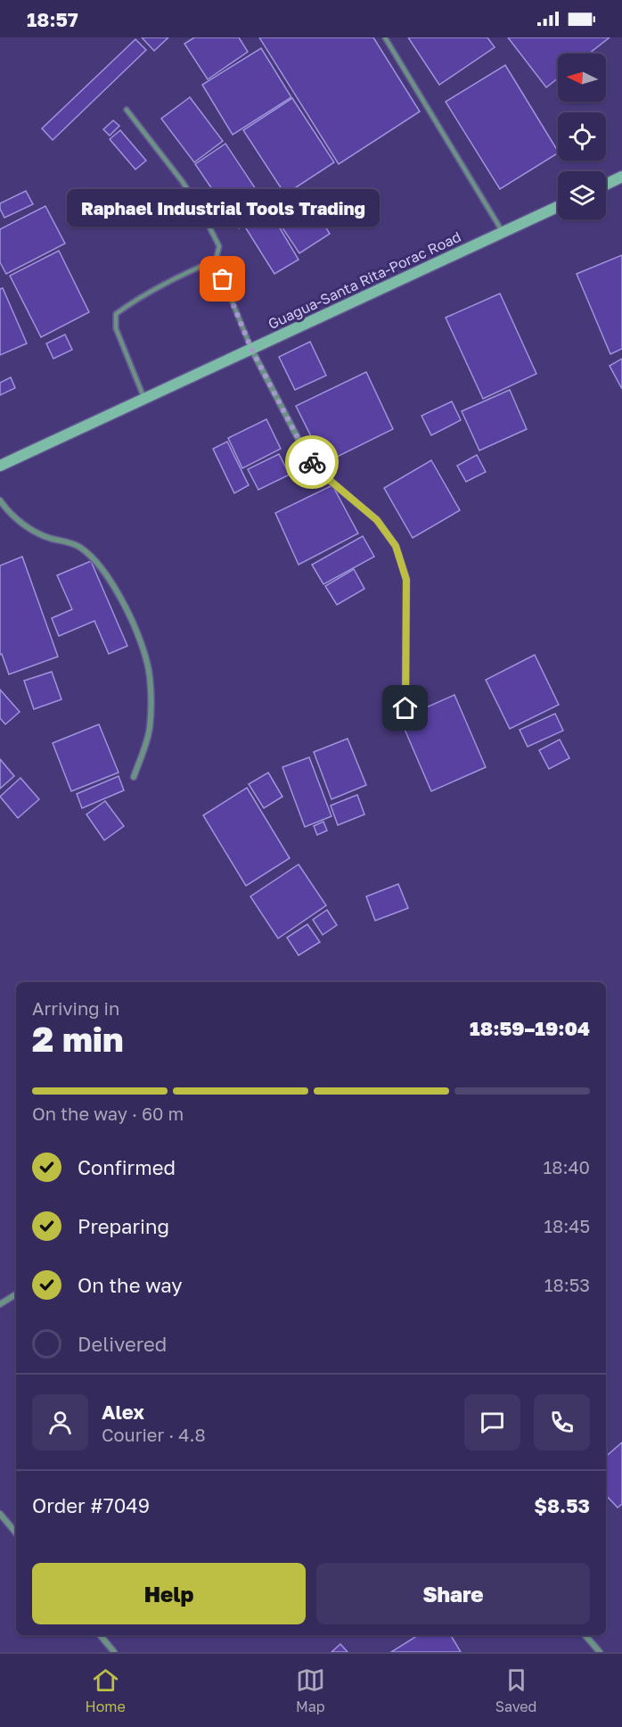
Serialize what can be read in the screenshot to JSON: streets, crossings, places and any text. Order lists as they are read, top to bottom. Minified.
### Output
{"streets":{"main road":["Guagua-Santa Rita-Porac Road"]},"places":["Raphael Industrial Tools Trading"],"north":"left","page":{"status":"18:57","bubble":"Raphael Industrial Tools Trading","heading":["2 min","Arriving in","18:59–19:04"],"panel":["Alex","Courier · 4.8","Order #7049","$8.53"],"bar":"On the way · 60 m","list":[["Confirmed","18:40"],["Preparing","18:45"],["On the way","18:53"],"Delivered"],"buttons":["Help","Share"],"tabs":["Home","Map","Saved"]}}
